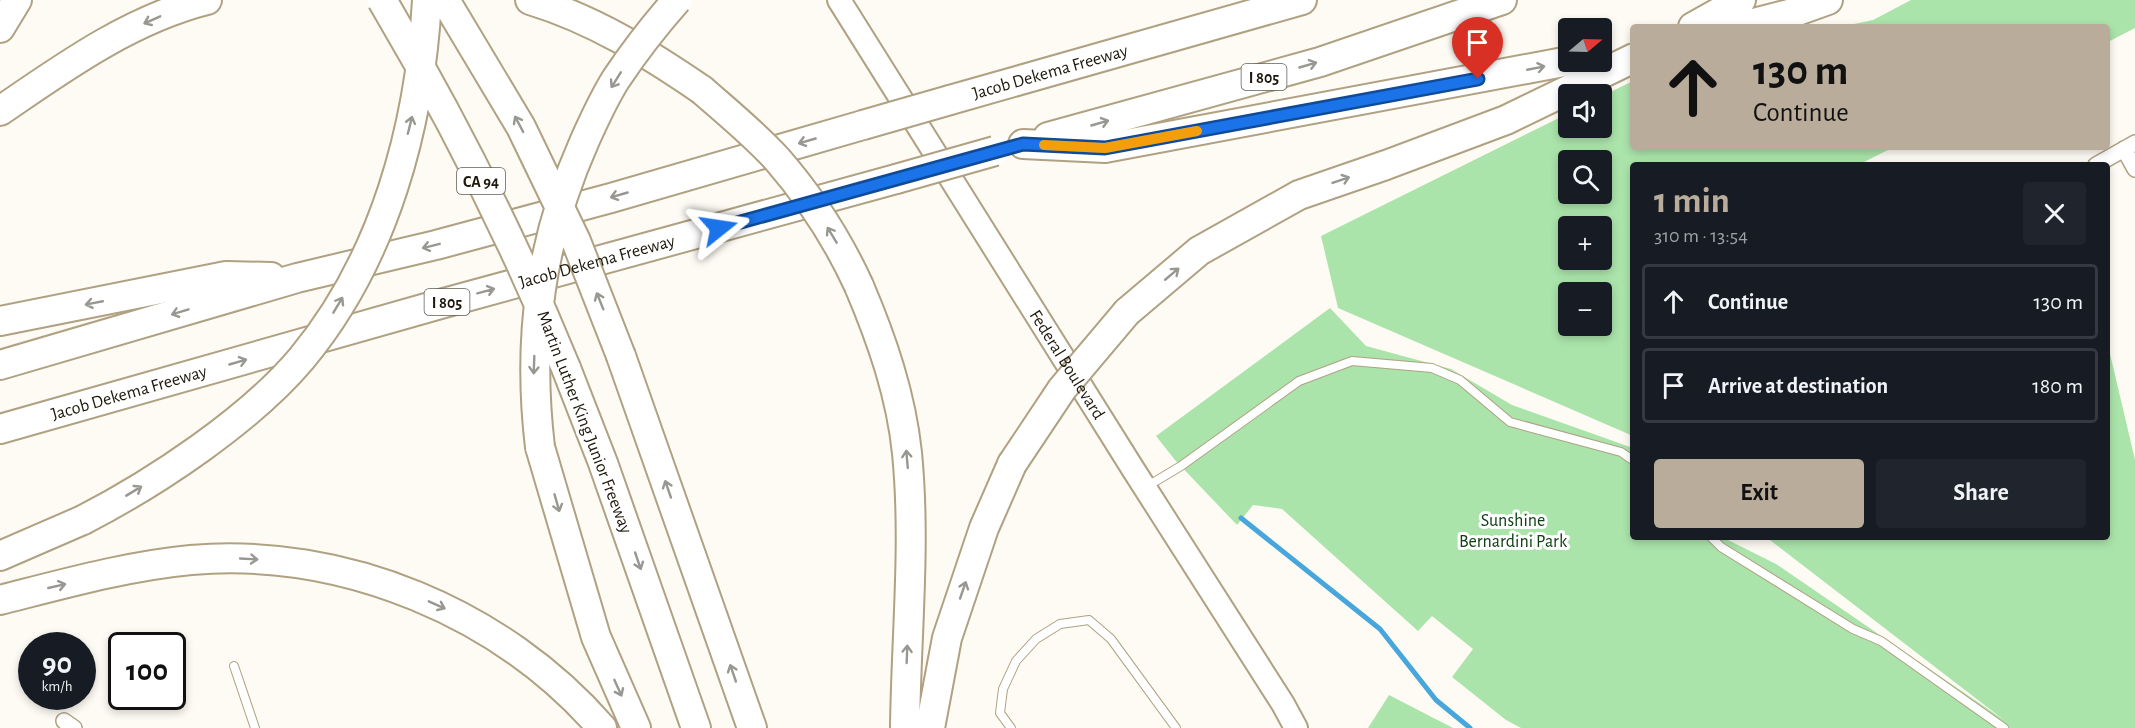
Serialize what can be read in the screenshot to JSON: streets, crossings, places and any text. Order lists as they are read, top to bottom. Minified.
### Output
{"streets":{"highway":["Jacob Dekema Freeway","I 805","CA 94","Martin Luther King Junior Freeway"],"main road":["Federal Boulevard"]},"parks":["Sunshine Bernardini Park"],"north":"right","page":{"map_buttons":["+","−"],"turn":["130 m","Continue"],"heading":["1 min","310 m · 13:54"],"list":[{"name":"Continue","value":"130 m"},{"name":"Arrive at destination","value":"180 m"}],"buttons":["Exit","Share"],"speed":"90 km/h","limit":"100"}}
